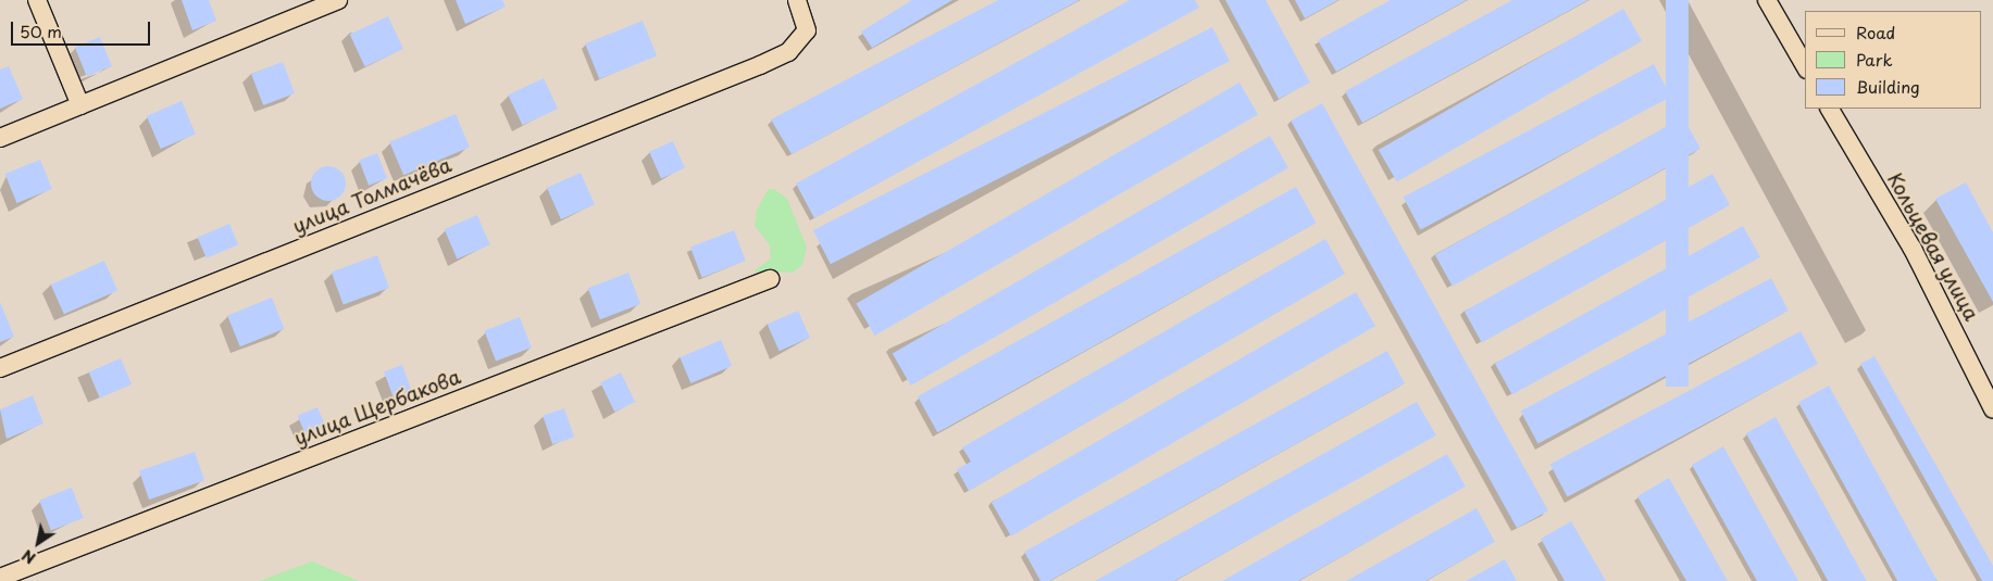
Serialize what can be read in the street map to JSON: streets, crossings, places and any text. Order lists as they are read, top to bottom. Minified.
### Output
{"streets":{"street":["улица Толмачёва","Кольцевая улица","улица Щербакова"]},"legend":["Road","Park","Building"],"scale_bar":"50 m","north":"bottom left"}
